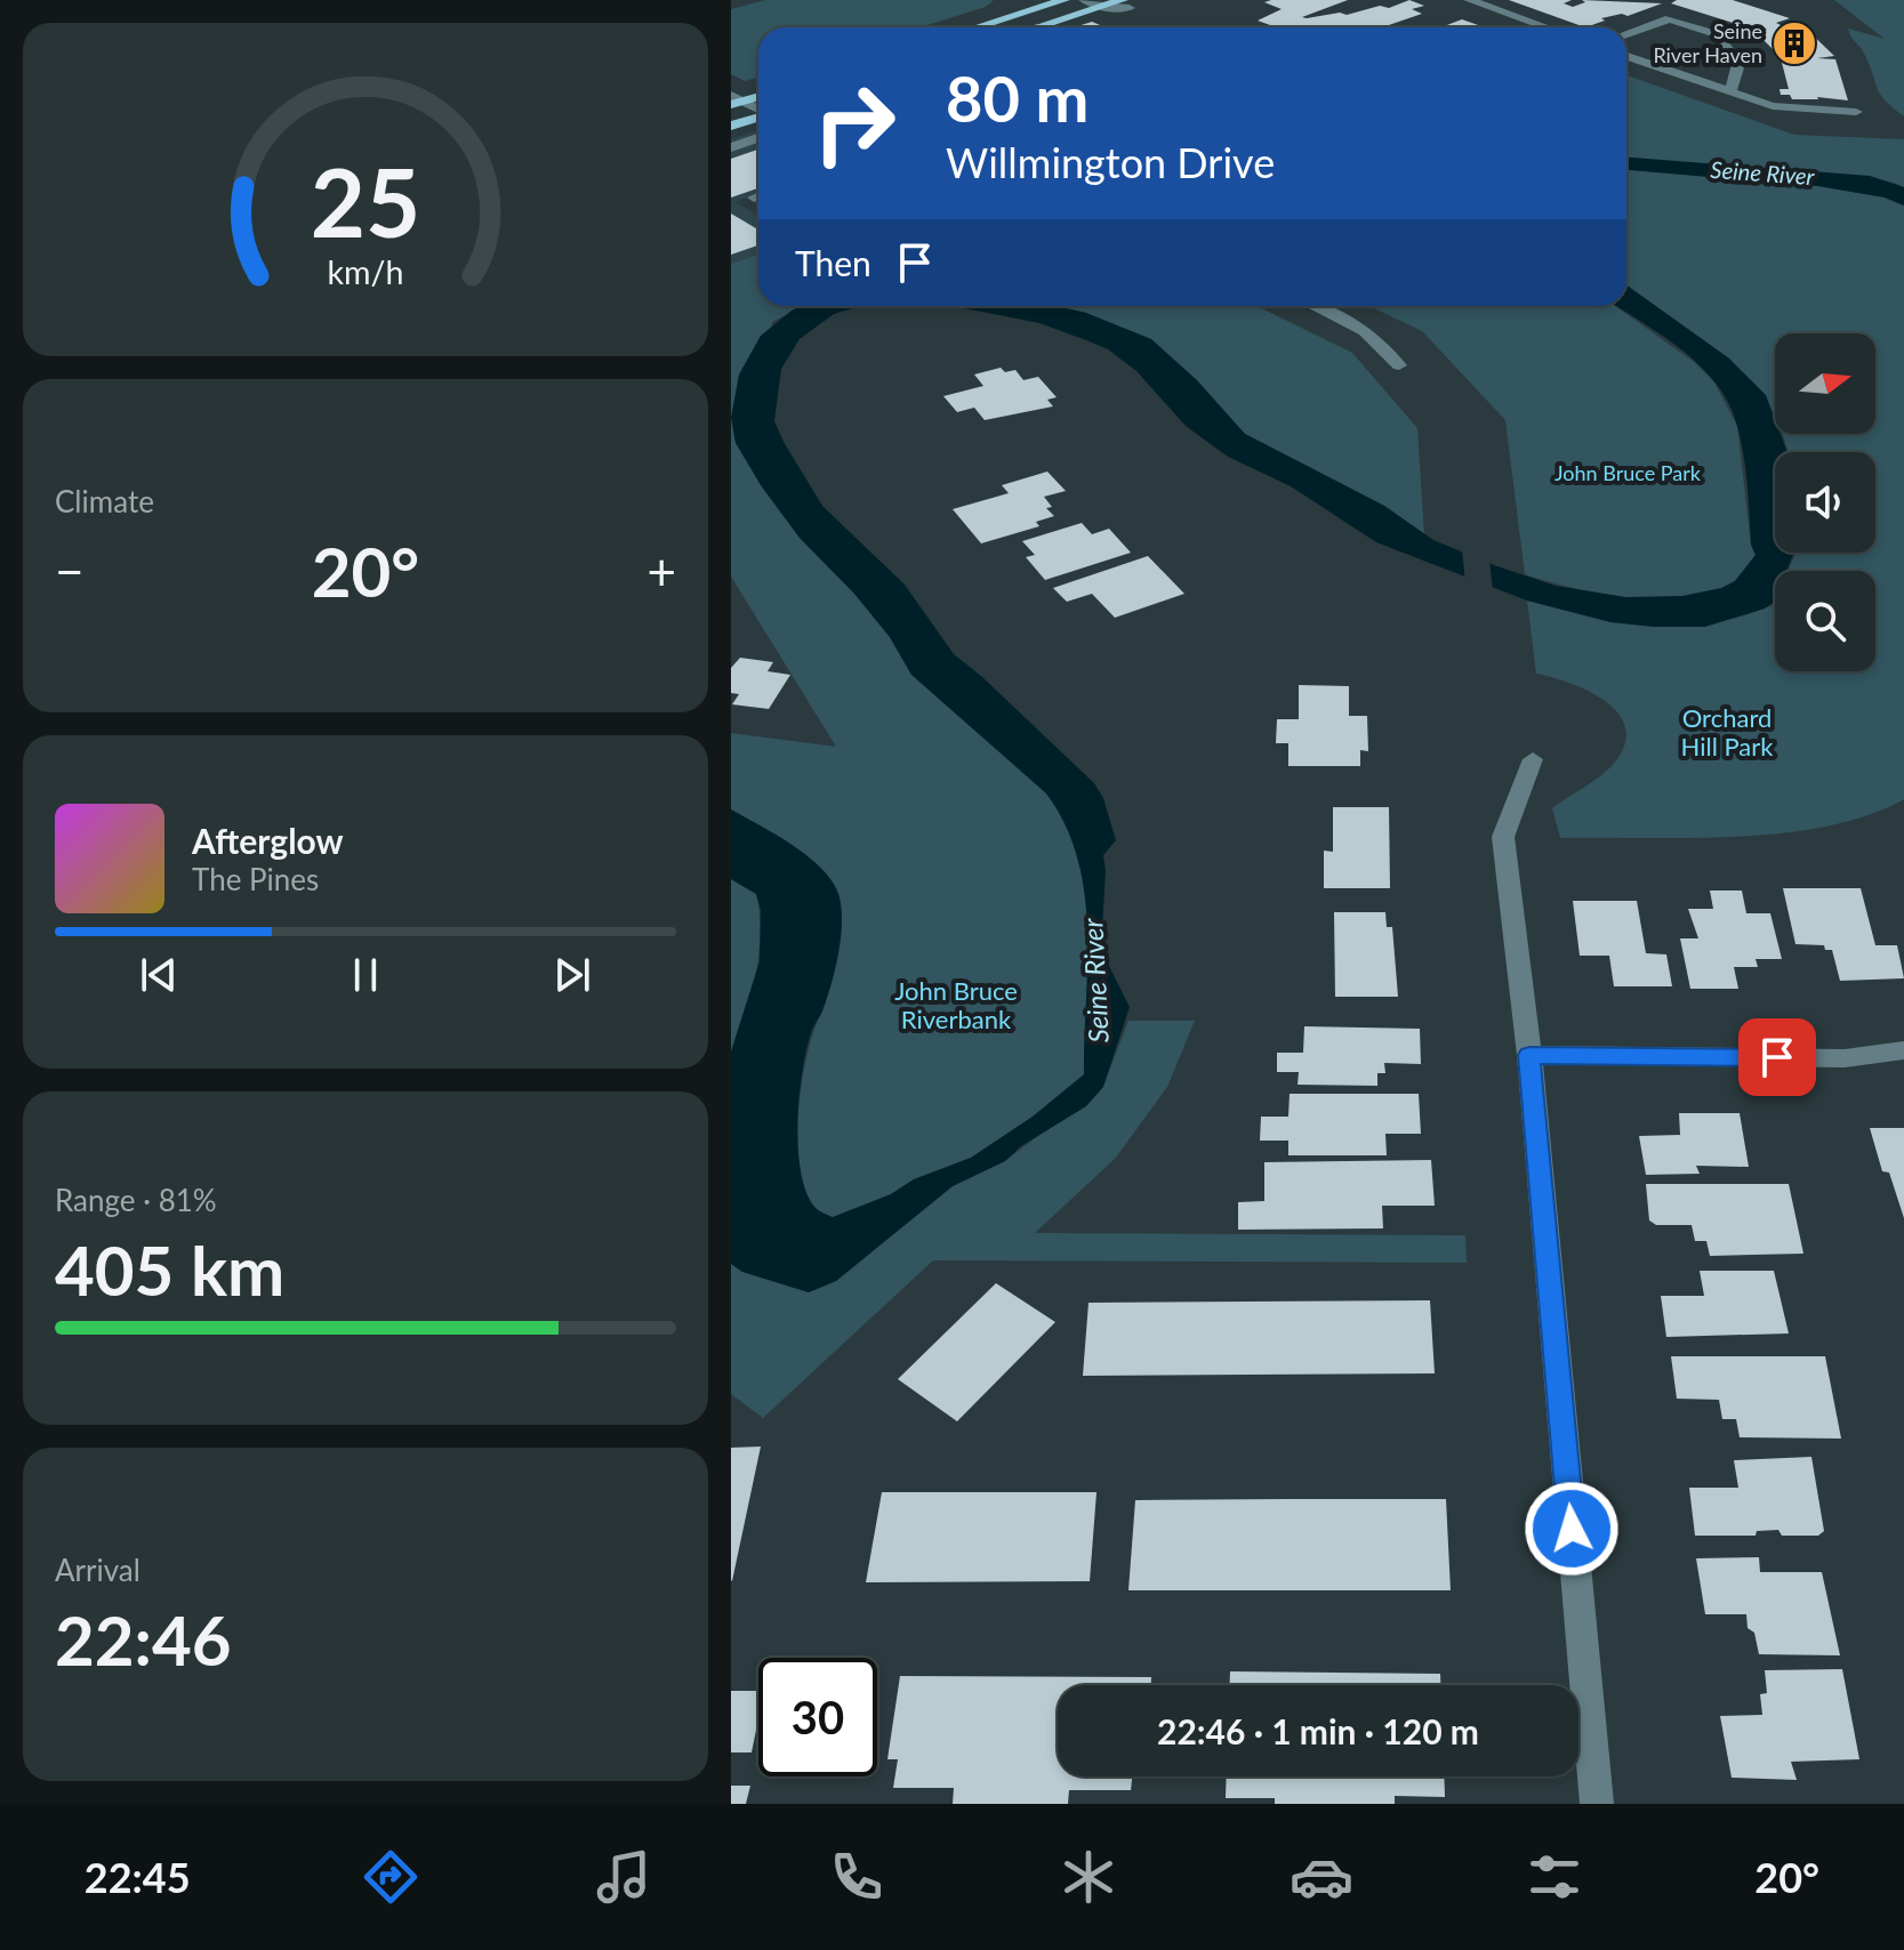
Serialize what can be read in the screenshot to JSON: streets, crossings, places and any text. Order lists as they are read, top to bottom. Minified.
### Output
{"water":["Seine River"],"parks":["John Bruce Park","Orchard Hill Park","John Bruce Riverbank"],"places":{"building":["Seine River Haven"]},"north":"right","page":{"turn":["80 m","Willmington Drive"],"then":"Then","tile":["Climate",["Range · 81%","405 km"],["Arrival","22:46"]],"heat":["−","20°","+"],"song":["Afterglow","The Pines"],"limit":"30","trip":"22:46 · 1 min · 120 m","tabs":["22:45","20°"],"gauge":["25","km/h"]}}
